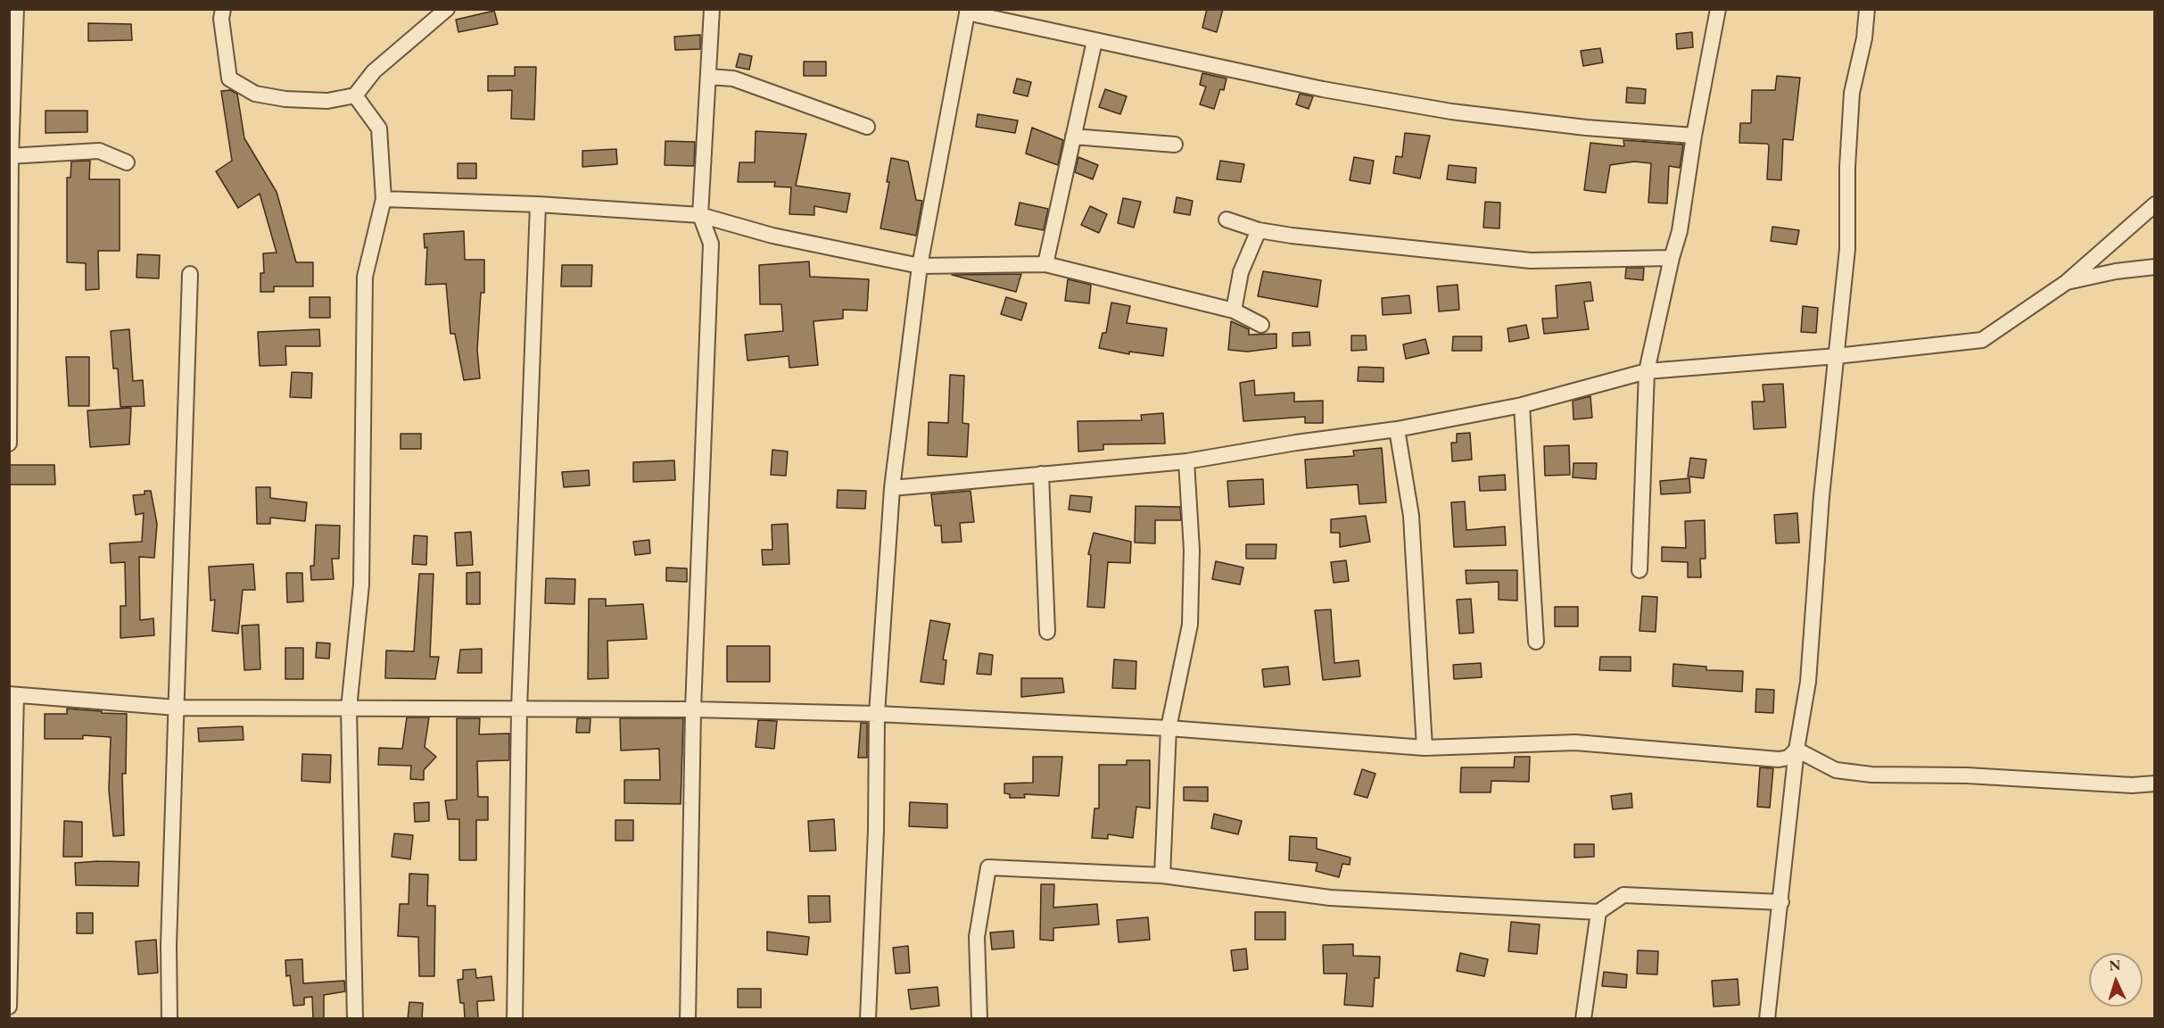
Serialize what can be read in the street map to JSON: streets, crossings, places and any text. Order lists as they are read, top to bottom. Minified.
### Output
{"north":"top"}
